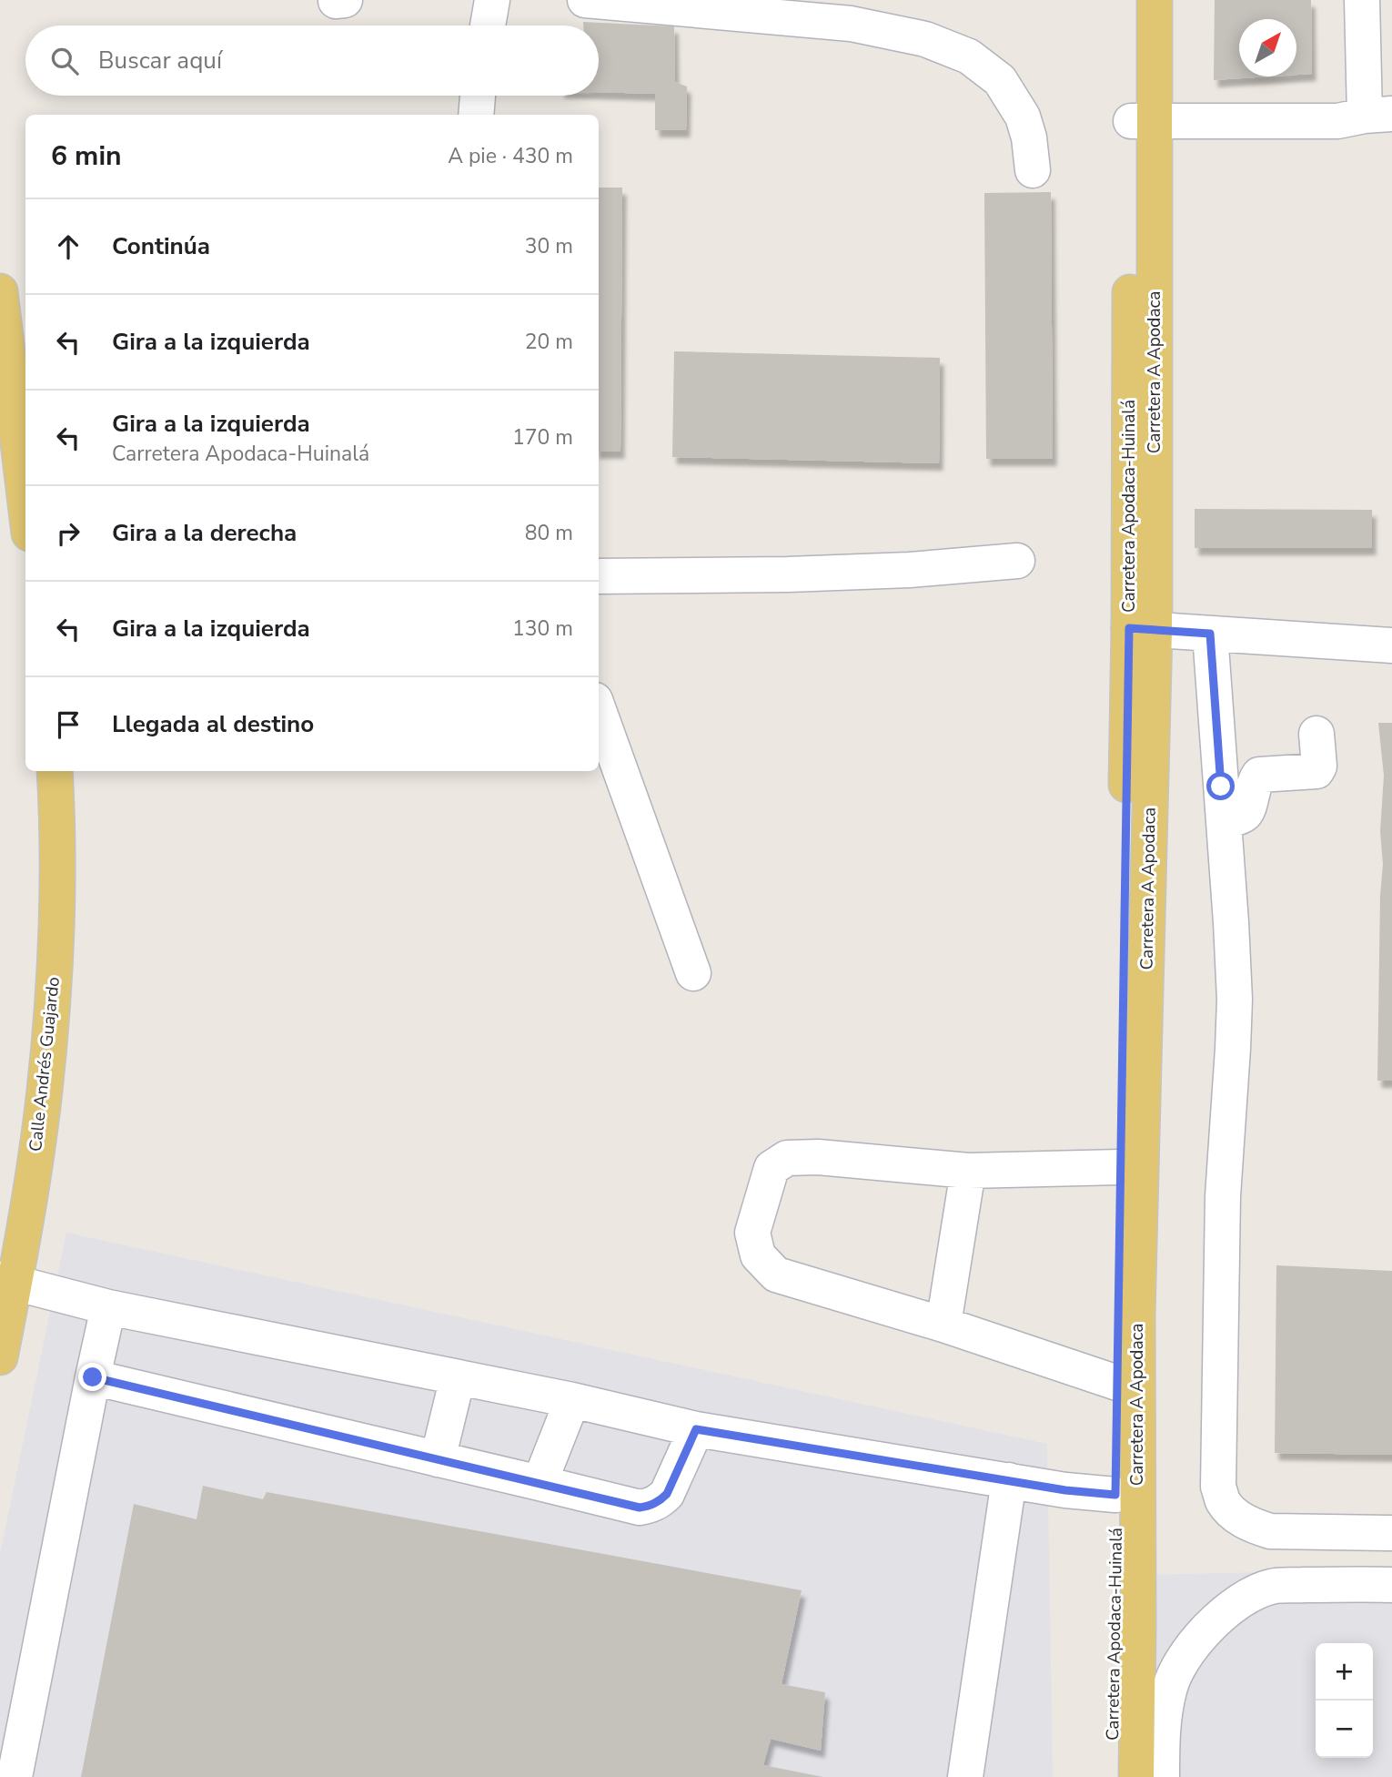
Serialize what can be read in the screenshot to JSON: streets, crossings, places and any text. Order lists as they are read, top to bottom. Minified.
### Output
{"streets":{"main road":["Carretera A Apodaca","Carretera Apodaca-Huinalá","Calle Andrés Guajardo"]},"crossings":[["Carretera A Apodaca","Carretera Apodaca-Huinalá"]],"north":"top right","page":{"search":"Buscar aquí","heading":["6 min","A pie · 430 m"],"list":[["Continúa","30 m"],["Gira a la izquierda","20 m"],["Gira a la izquierda","Carretera Apodaca-Huinalá","170 m"],["Gira a la derecha","80 m"],["Gira a la izquierda","130 m"],"Llegada al destino"],"map_buttons":["+","−"]}}
